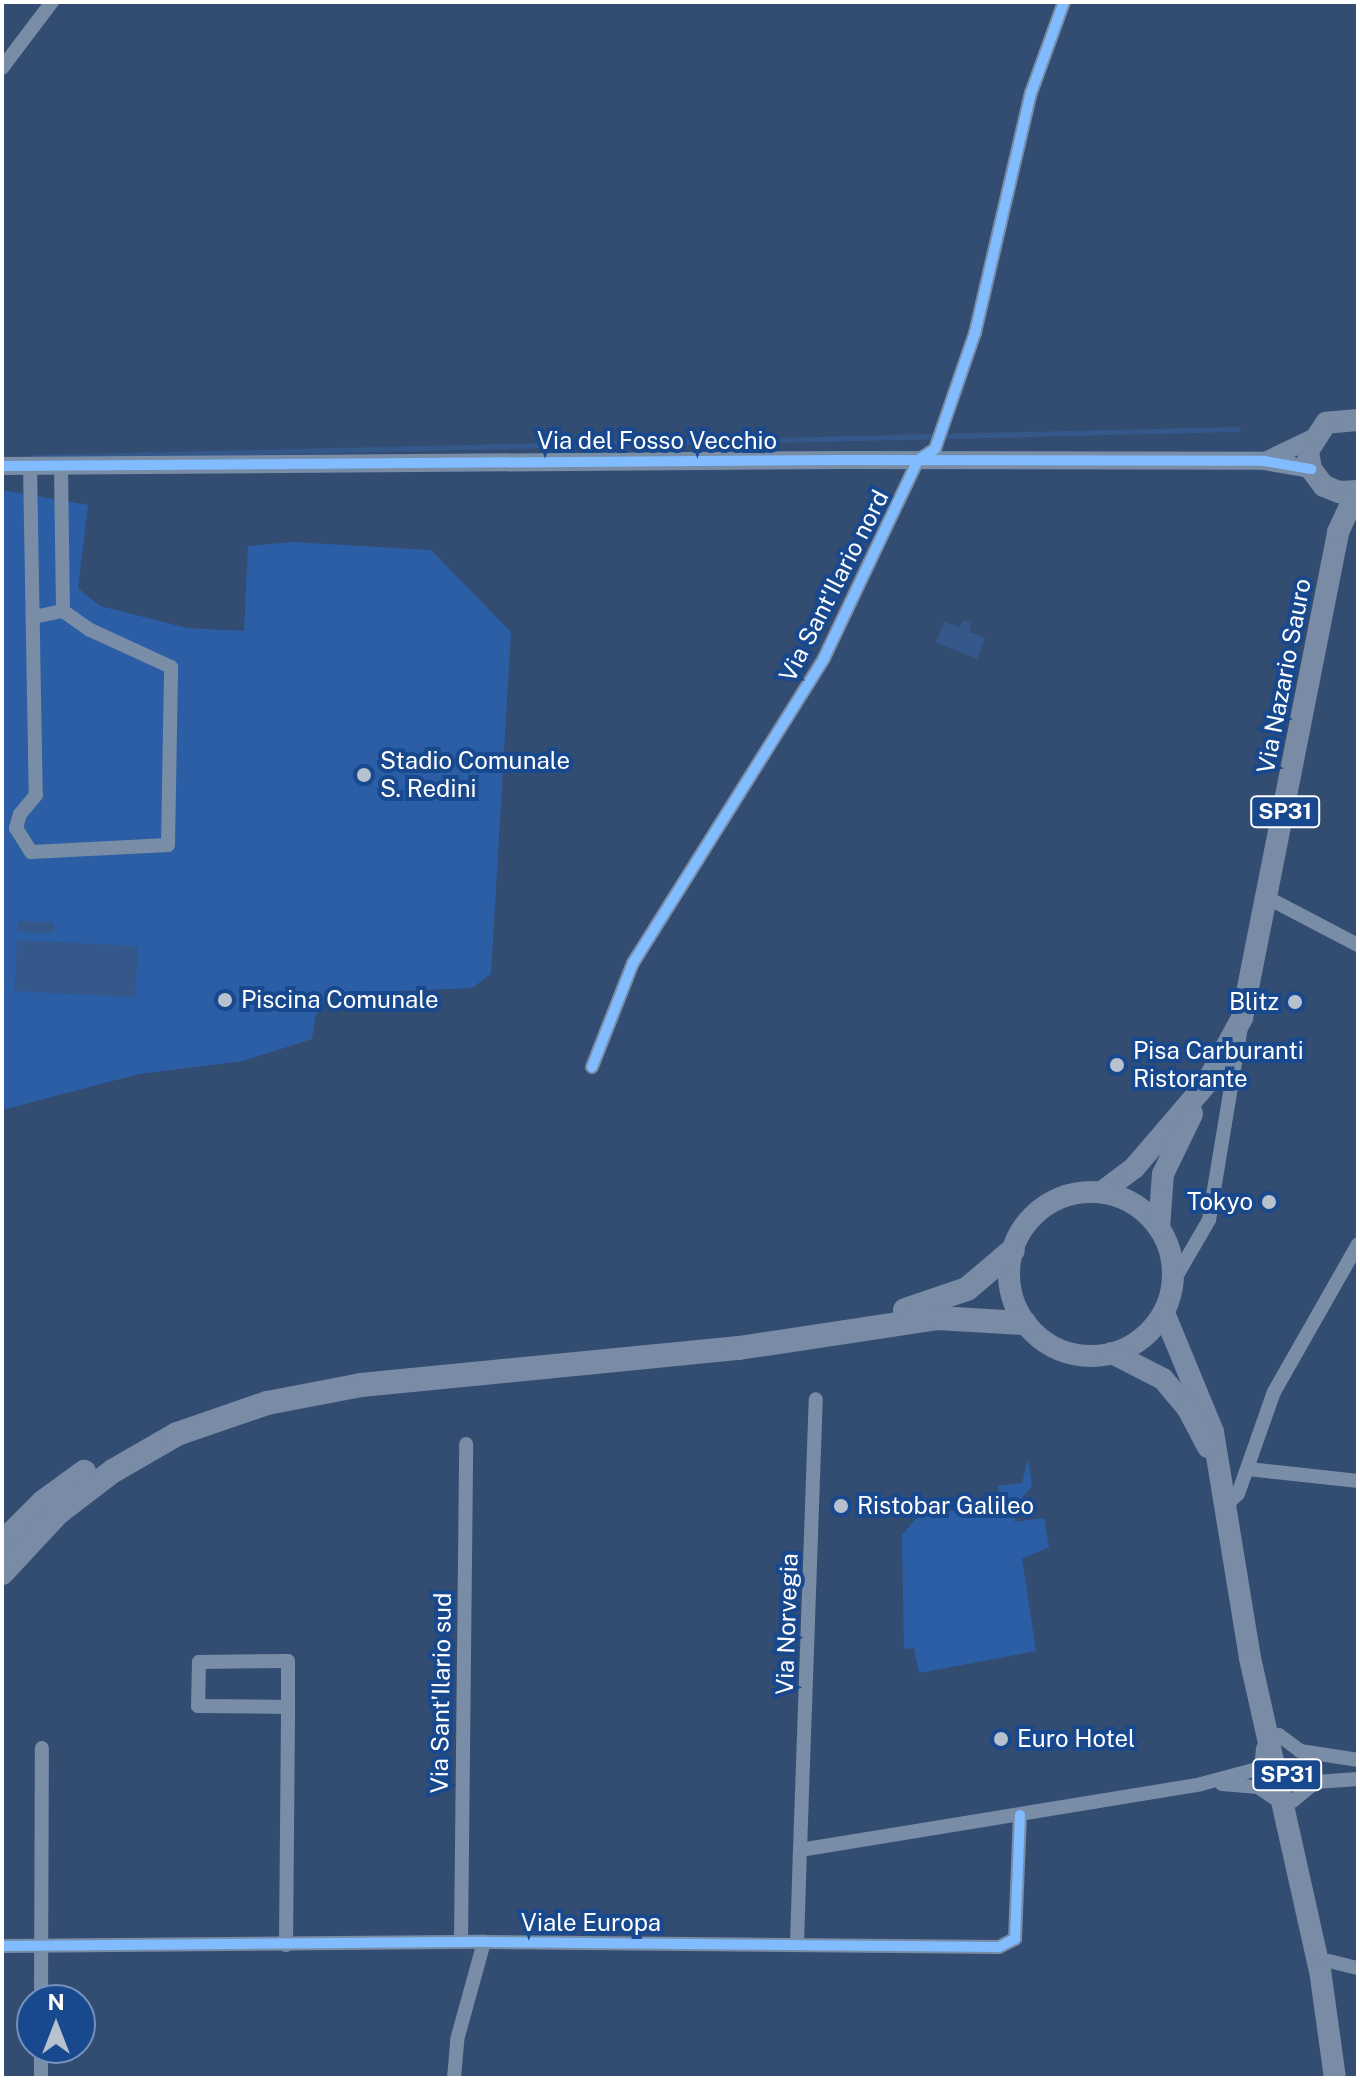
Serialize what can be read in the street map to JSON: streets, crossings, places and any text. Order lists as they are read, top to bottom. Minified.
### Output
{"streets":{"main road":["Via Nazario Sauro","SP31"],"street":["Via del Fosso Vecchio","Via Sant'Ilario nord","Via Norvegia","Via Sant'Ilario sud","Viale Europa"]},"crossings":[["Via del Fosso Vecchio","Via Sant'Ilario nord"],["Via Nazario Sauro","SP31"],["Via Sant'Ilario sud","Viale Europa"]],"places":["Stadio Comunale S. Redini","Piscina Comunale","Blitz","Pisa Carburanti Ristorante","Tokyo","Ristobar Galileo","Euro Hotel"],"north":"top"}
